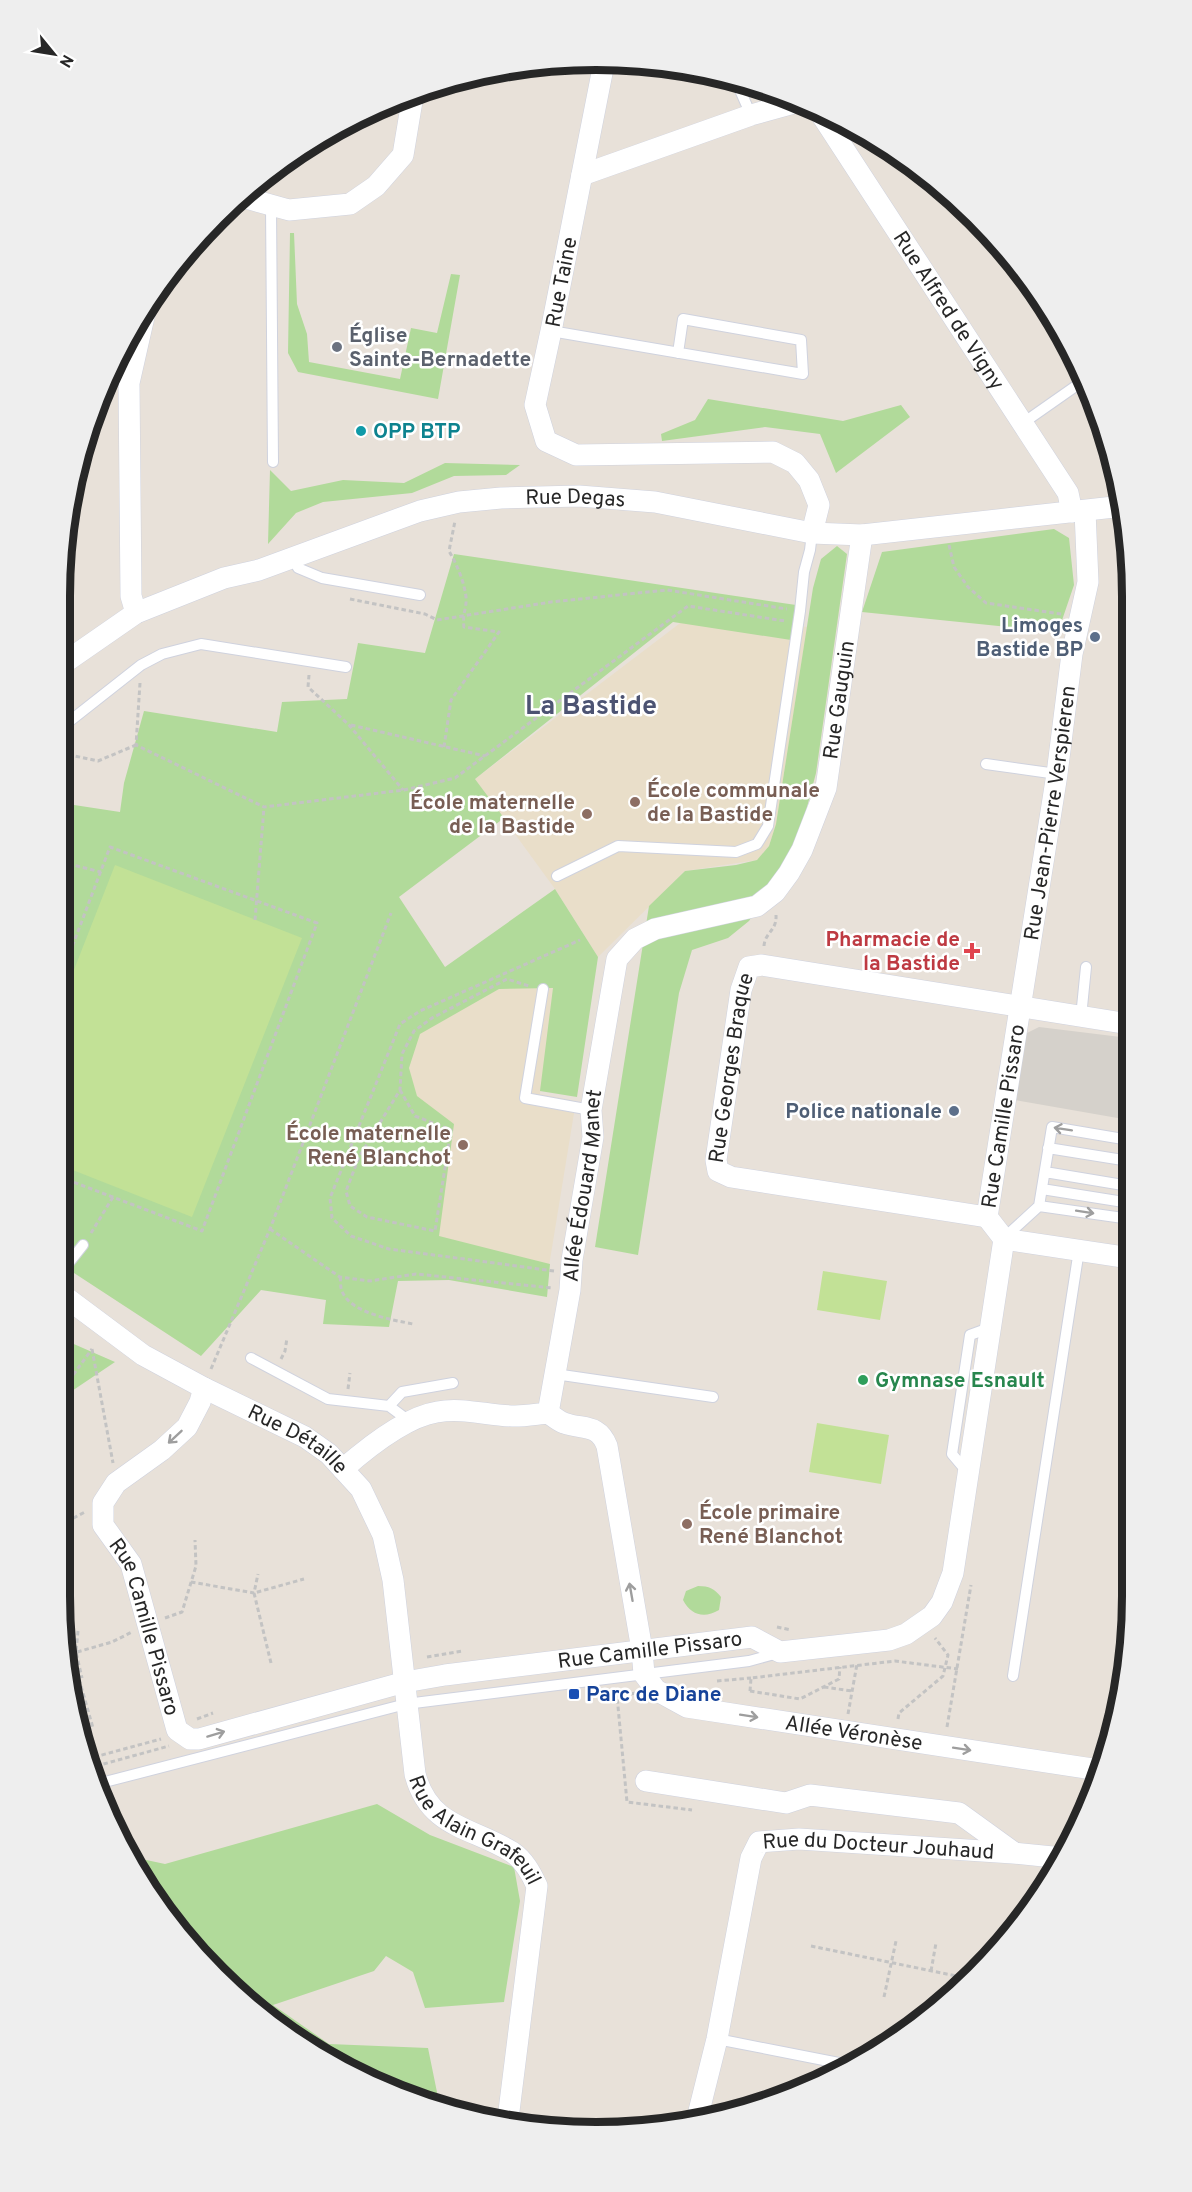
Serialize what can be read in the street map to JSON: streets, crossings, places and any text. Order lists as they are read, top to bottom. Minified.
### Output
{"streets":{"street":["Rue Taine","Rue Alfred de Vigny","Rue Degas","Rue Gauguin","Rue Jean-Pierre Verspieren","Rue Georges Braque","Rue Camille Pissaro","Allée Édouard Manet","Rue Détaille","Allée Véronèse","Rue Alain Grafeuil","Rue du Docteur Jouhaud"]},"crossings":[["Rue Taine","Rue Degas"],["Rue Alfred de Vigny","Rue Degas"],["Rue Alfred de Vigny","Rue Jean-Pierre Verspieren"],["Rue Degas","Rue Gauguin"],["Rue Degas","Rue Jean-Pierre Verspieren"],["Rue Gauguin","Allée Édouard Manet"],["Rue Jean-Pierre Verspieren","Rue Georges Braque"],["Rue Jean-Pierre Verspieren","Rue Camille Pissaro"],["Rue Georges Braque","Rue Camille Pissaro"],["Rue Camille Pissaro","Rue Détaille"],["Rue Camille Pissaro","Rue Alain Grafeuil"],["Rue Détaille","Rue Alain Grafeuil"]],"districts":["La Bastide"],"places":{"other":["Église Sainte-Bernadette","OPP BTP","Limoges Bastide BP","École communale de la Bastide","École maternelle de la Bastide","Police nationale","École maternelle René Blanchot","Gymnase Esnault","École primaire René Blanchot"],"health":["Pharmacie de la Bastide"],"transit":["Parc de Diane"]},"north":"bottom right"}
